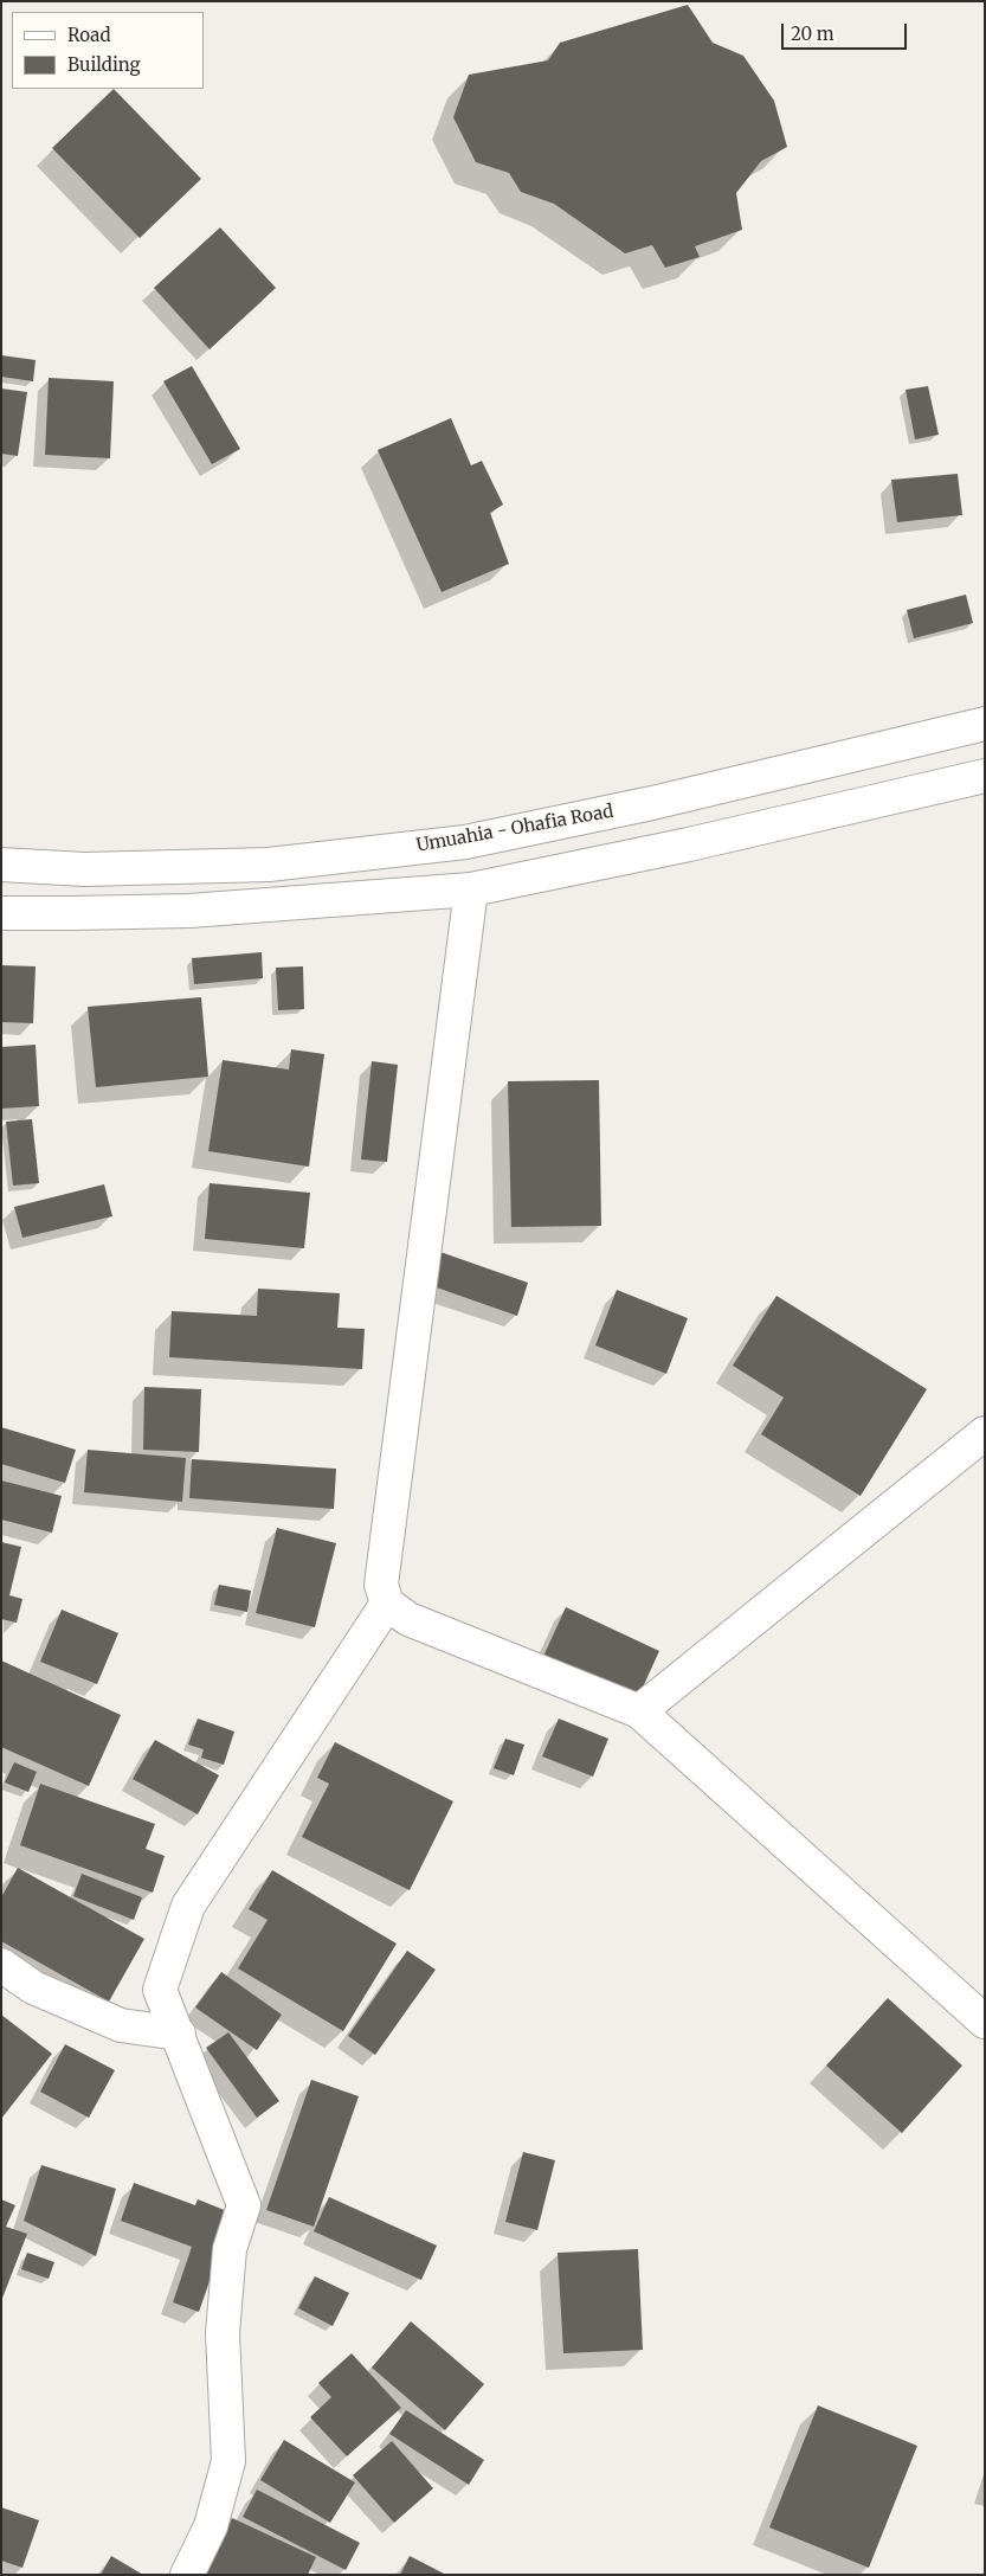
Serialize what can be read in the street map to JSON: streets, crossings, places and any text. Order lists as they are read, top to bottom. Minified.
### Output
{"streets":{"street":["Umuahia - Ohafia Road"]},"legend":["Road","Building"],"scale_bar":"20 m"}
